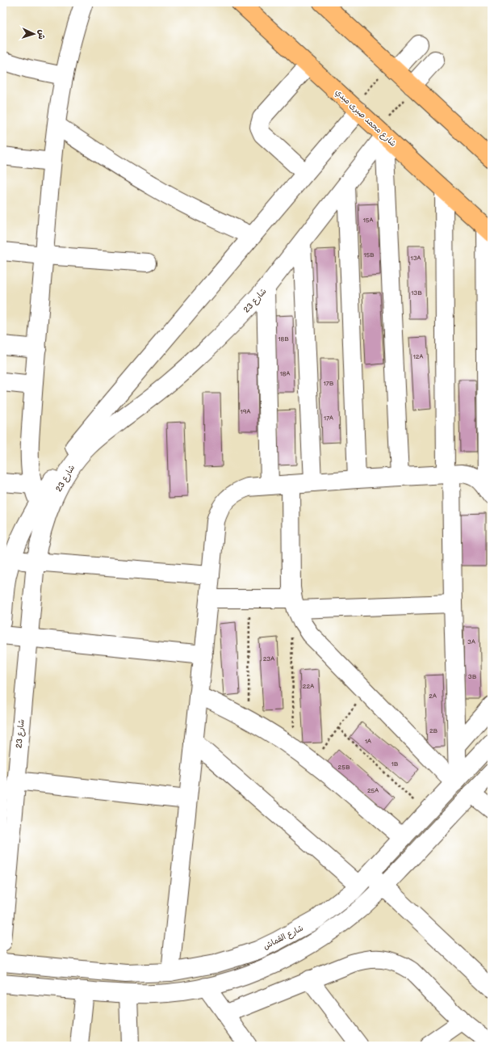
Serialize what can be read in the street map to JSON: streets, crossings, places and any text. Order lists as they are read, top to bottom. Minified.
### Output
{"streets":{"main road":["شارع محمد صبرى مبدي"],"street":["شارع 23","شارع القماش"]},"crossings":[["شارع محمد صبرى مبدي","شارع 23"]],"house_numbers":["15A","15B","13A","13B","18B","12A","18A","17B","19A","17A","3A","23A","3B","22A","2A","2B","1A","1B","25B","25A"],"north":"right"}
